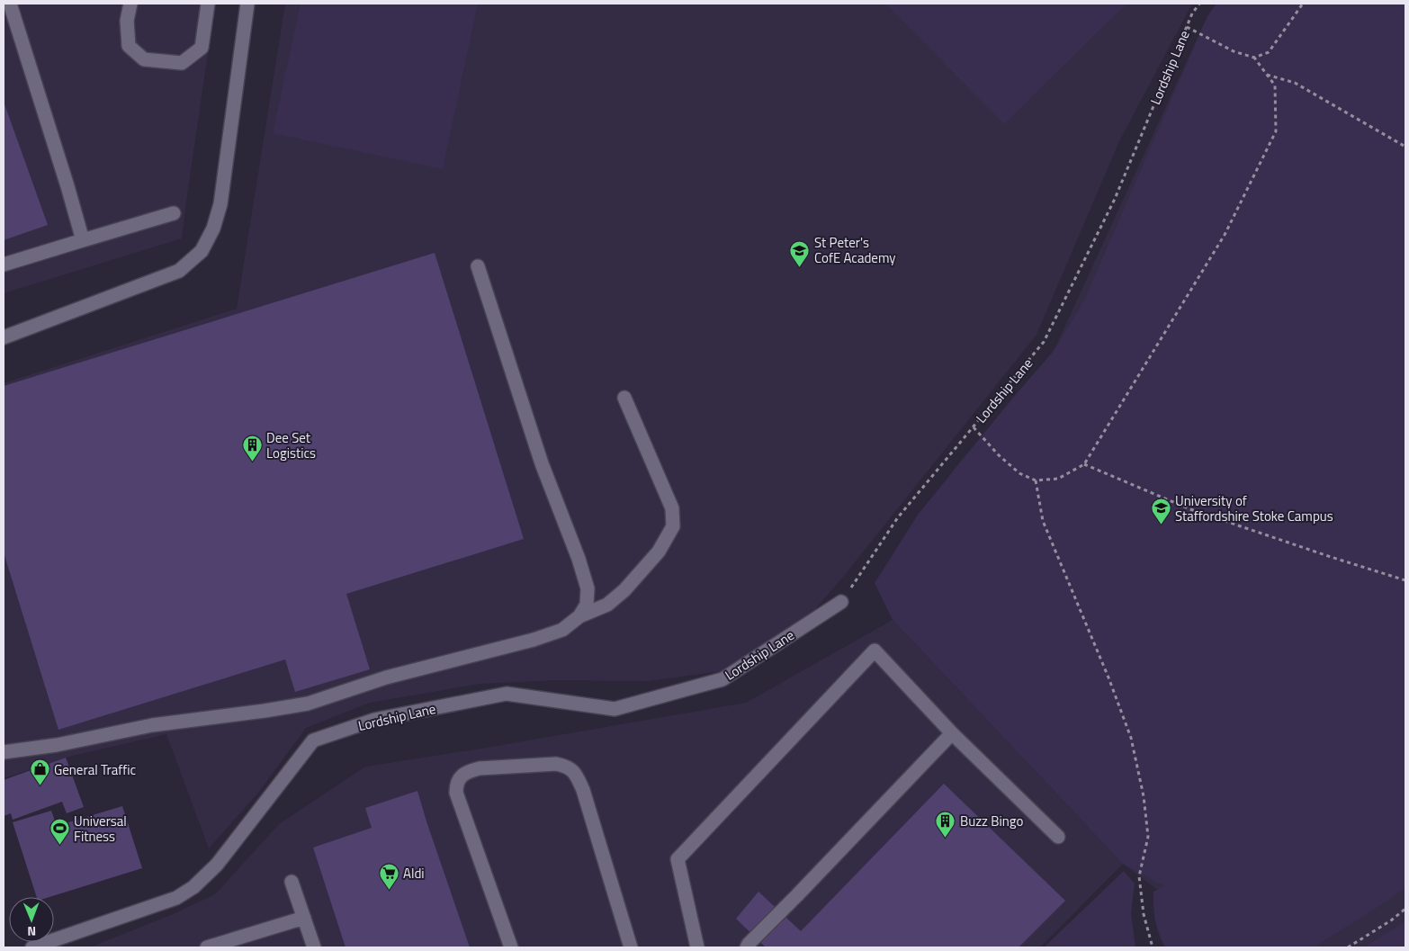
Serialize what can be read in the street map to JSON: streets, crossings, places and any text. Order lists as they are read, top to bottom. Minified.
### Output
{"streets":{"street":["Lordship Lane"]},"places":{"school or university":["St Peter's CofE Academy","University of Staffordshire Stoke Campus"],"building":["Dee Set Logistics","Buzz Bingo"],"shop":["General Traffic"],"sports":["Universal Fitness"],"supermarket":["Aldi"]},"north":"bottom"}
